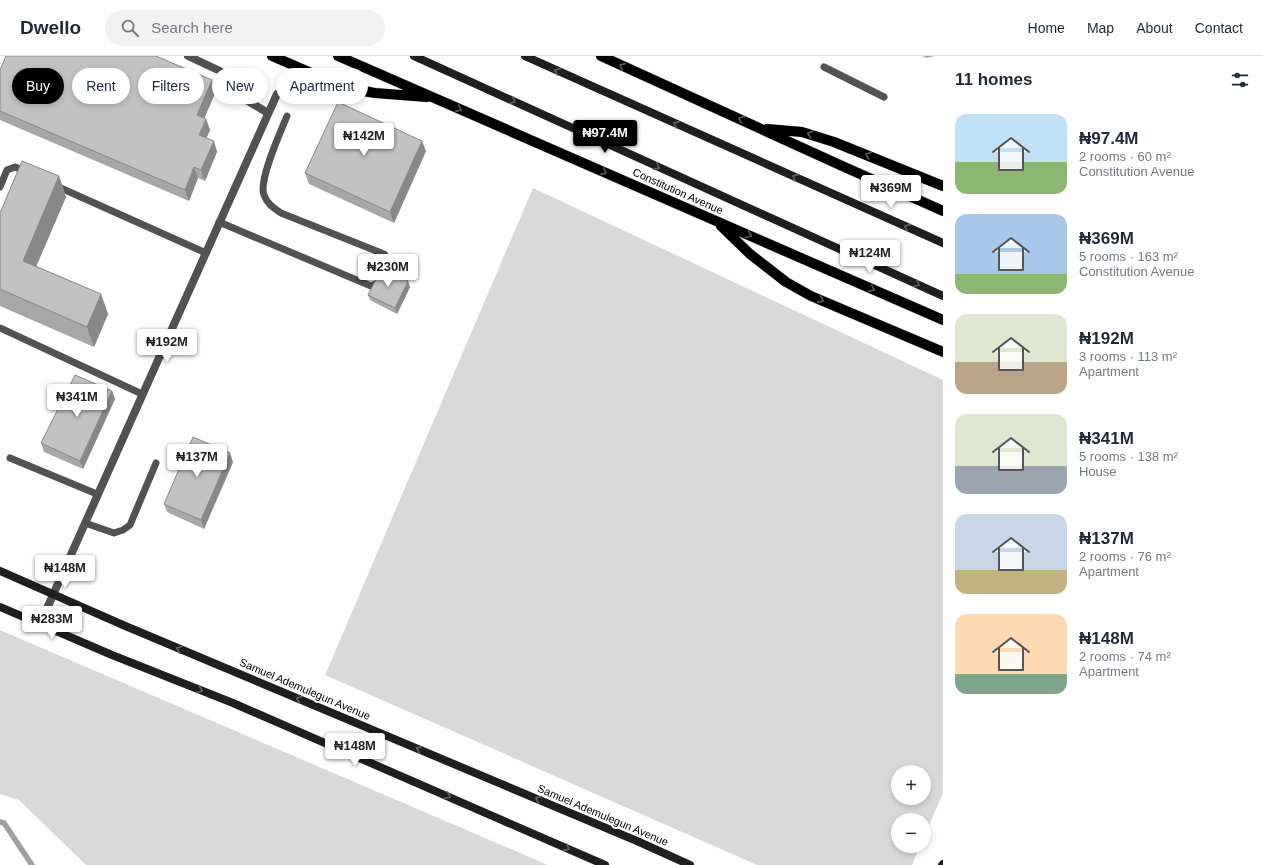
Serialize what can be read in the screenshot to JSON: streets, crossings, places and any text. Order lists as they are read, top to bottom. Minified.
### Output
{"streets":{"main road":["Constitution Avenue","Samuel Ademulegun Avenue"]},"page":{"header":"Dwello","search":"Search here","nav":["Home","Map","About","Contact"],"heading":"11 homes","chip":["Buy","Rent","Filters","New","Apartment"],"list":[{"name":"₦97.4M","note":"2 rooms · 60 m² · Constitution Avenue"},{"name":"₦369M","note":"5 rooms · 163 m² · Constitution Avenue"},{"name":"₦192M","note":"3 rooms · 113 m² · Apartment"},{"name":"₦341M","note":"5 rooms · 138 m² · House"},{"name":"₦137M","note":"2 rooms · 76 m² · Apartment"},{"name":"₦148M","note":"2 rooms · 74 m² · Apartment"}],"price":["₦97.4M","₦142M","₦369M","₦124M","₦230M","₦192M","₦341M","₦137M","₦148M","₦283M","₦148M"],"map_buttons":["+","−"]}}
